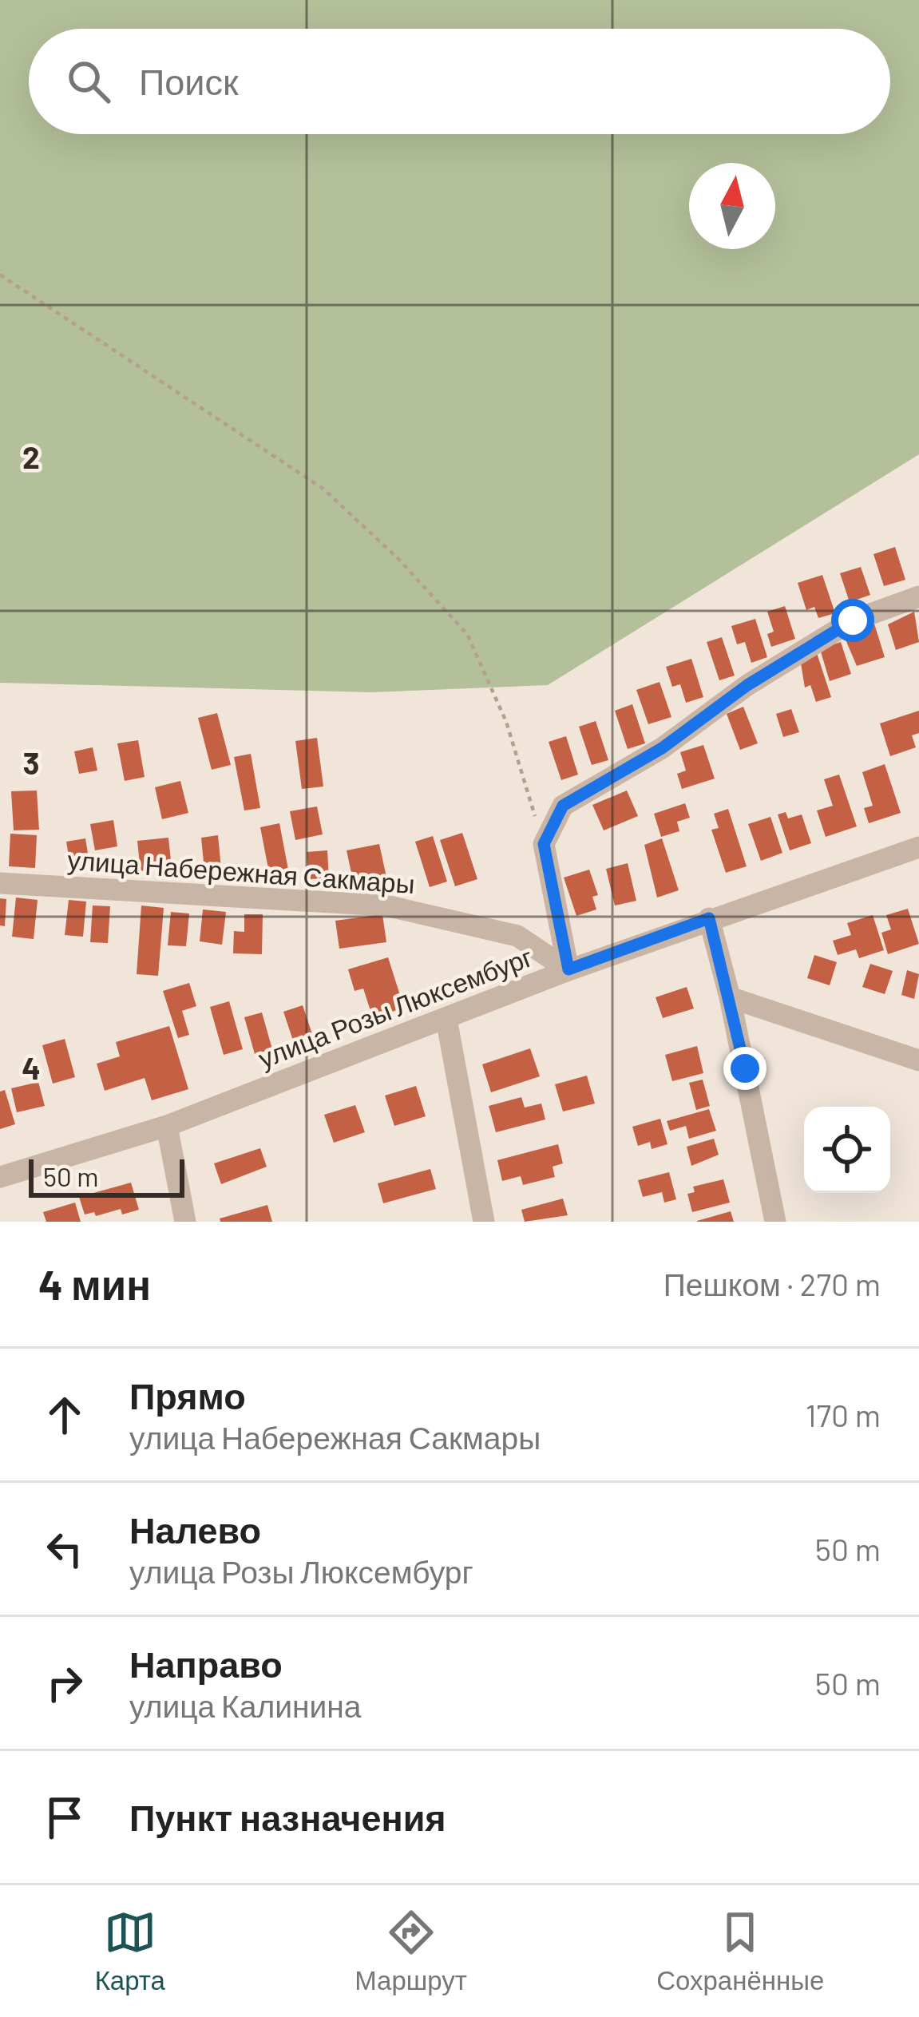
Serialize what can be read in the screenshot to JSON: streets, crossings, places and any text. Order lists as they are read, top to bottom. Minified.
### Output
{"streets":{"street":["улица Набережная Сакмары","улица Розы Люксембург"]},"crossings":[["улица Набережная Сакмары","улица Розы Люксембург"]],"scale_bar":"50 m","north":"top","page":{"search":"Поиск","scale":"50 m","heading":["4 мин","Пешком · 270 m"],"list":[["Прямо","улица Набережная Сакмары","170 m"],["Налево","улица Розы Люксембург","50 m"],["Направо","улица Калинина","50 m"],"Пункт назначения"],"nav":["Карта","Маршрут","Сохранённые"]},"grid":{"rows":["2","3","4"]}}
